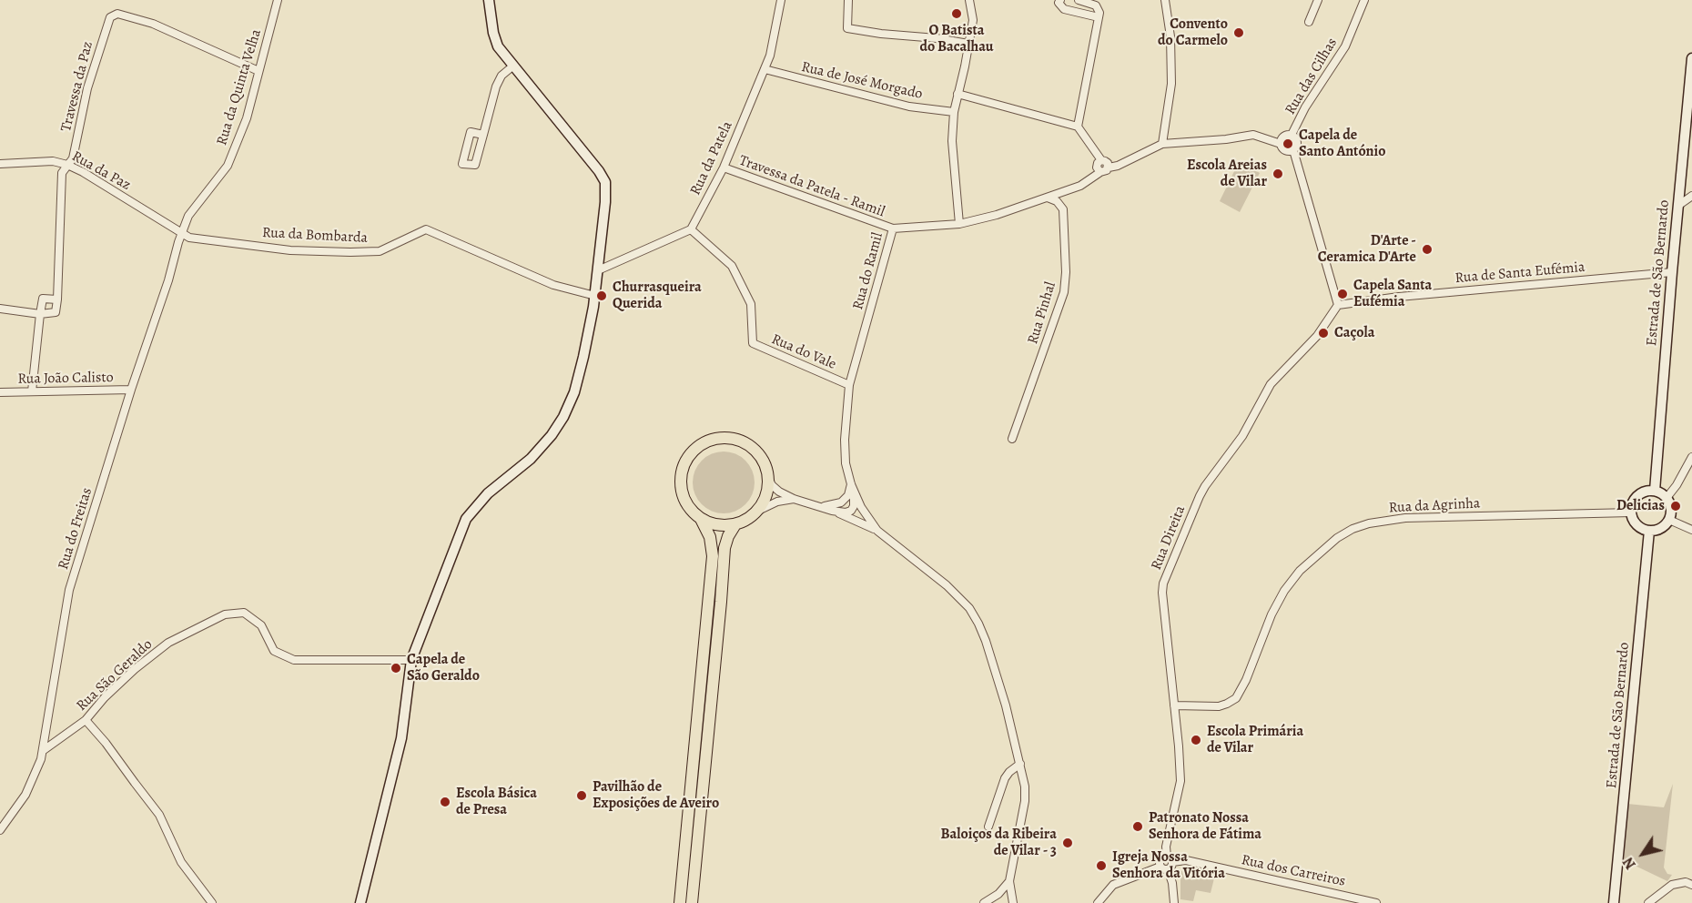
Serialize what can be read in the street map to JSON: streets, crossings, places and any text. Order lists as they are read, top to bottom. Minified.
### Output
{"streets":{"street":["Rua das Cilhas","Rua de José Morgado","Travessa da Paz","Rua da Quinta Velha","Rua da Patela","Rua da Paz","Travessa da Patela - Ramil","Rua da Bombarda","Rua do Ramil","Rua de Santa Eufémia","Estrada de São Bernardo","Rua Pinhal","Rua do Vale","Rua João Calisto","Rua da Agrinha","Rua do Freitas","Rua Direita","Rua São Geraldo","Rua dos Carreiros"]},"crossings":[["Rua de José Morgado","Rua da Patela"],["Travessa da Paz","Rua da Quinta Velha"],["Travessa da Paz","Rua da Paz"],["Rua da Quinta Velha","Rua da Paz"],["Rua da Quinta Velha","Rua da Bombarda"],["Rua da Quinta Velha","Rua do Freitas"],["Rua da Patela","Travessa da Patela - Ramil"],["Rua da Patela","Rua do Vale"],["Rua da Paz","Rua da Bombarda"],["Rua da Paz","Rua do Freitas"],["Travessa da Patela - Ramil","Rua do Ramil"],["Rua da Bombarda","Rua do Freitas"],["Rua do Ramil","Rua Pinhal"],["Rua do Ramil","Rua do Vale"],["Rua de Santa Eufémia","Estrada de São Bernardo"],["Rua de Santa Eufémia","Rua Direita"],["Estrada de São Bernardo","Rua da Agrinha"],["Rua João Calisto","Rua do Freitas"],["Rua da Agrinha","Rua Direita"],["Rua do Freitas","Rua São Geraldo"],["Rua Direita","Rua dos Carreiros"]],"places":["O Batista do Bacalhau","Convento do Carmelo","Capela de Santo António","Escola Areias de Vilar","D'Arte - Ceramica D'Arte","Capela Santa Eufémia","Churrasqueira Querida","Caçola","Delicias","Capela de São Geraldo","Escola Primária de Vilar","Pavilhão de Exposições de Aveiro","Escola Básica de Presa","Patronato Nossa Senhora de Fátima","Baloiços da Ribeira de Vilar - 3","Igreja Nossa Senhora da Vitória"],"north":"bottom left"}
